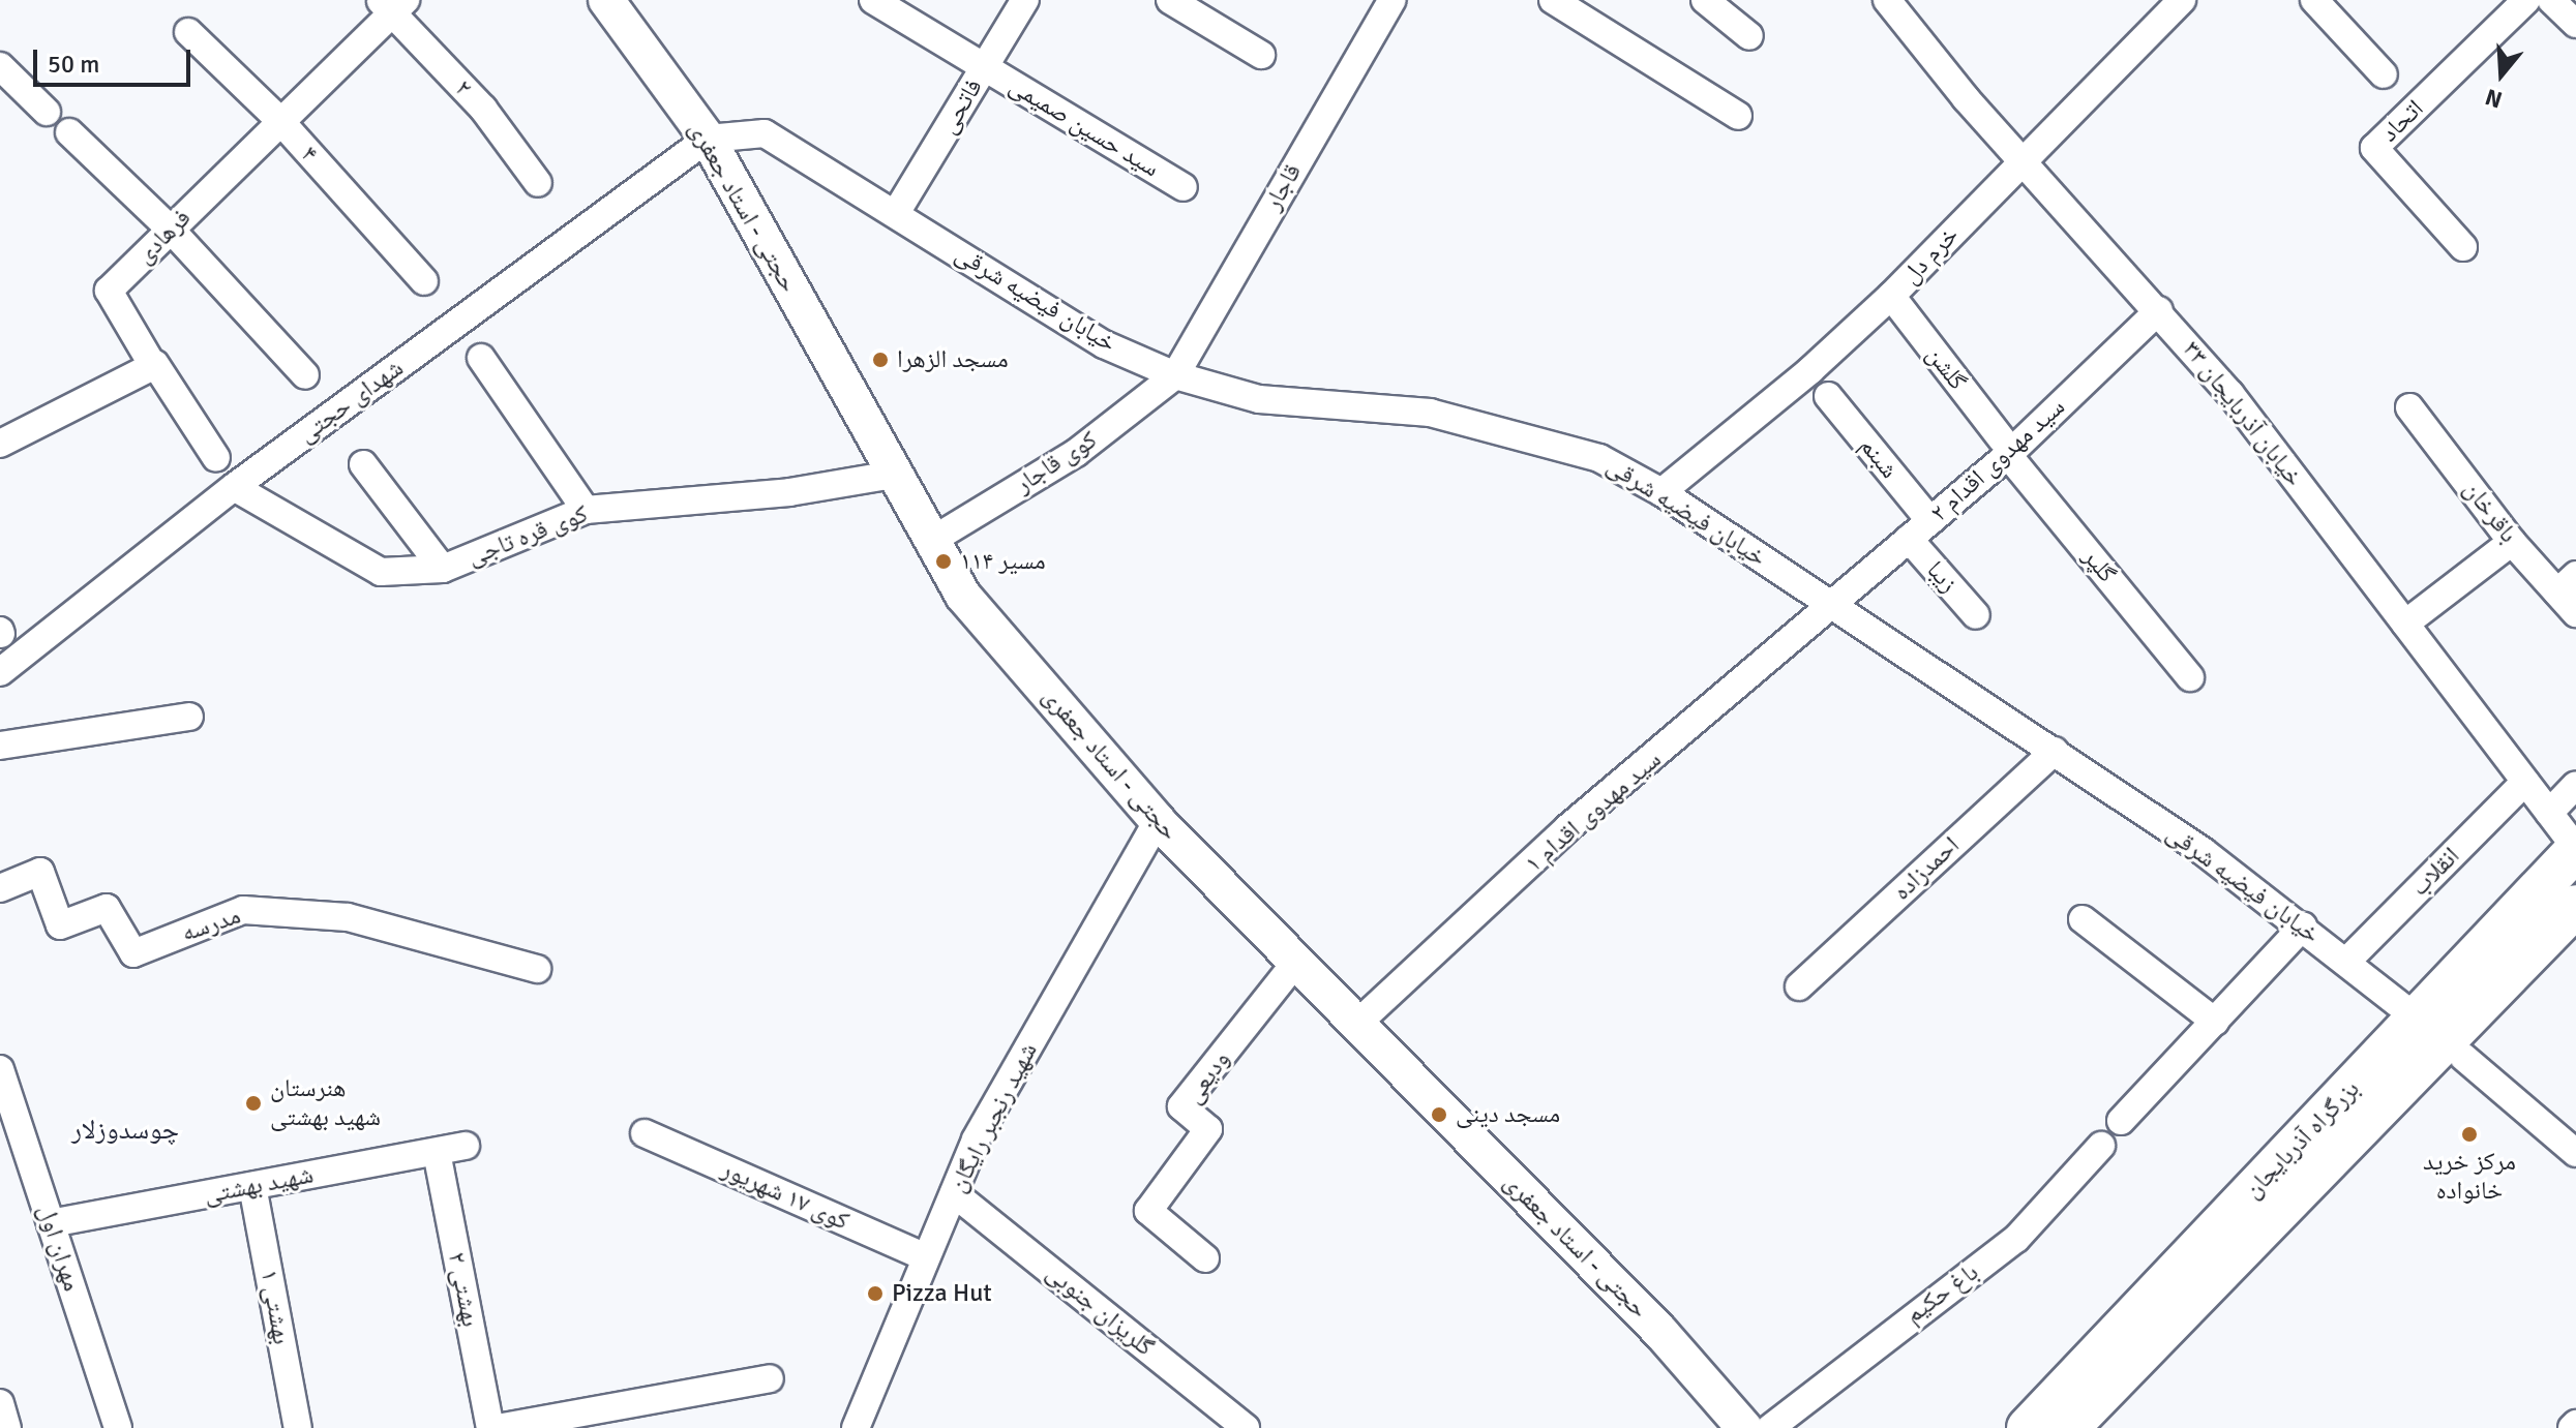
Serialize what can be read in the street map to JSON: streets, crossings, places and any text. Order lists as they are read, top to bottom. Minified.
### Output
{"streets":{"highway":["بزرگراه آذربایجان"],"main road":["حجتی - استاد جعفری"],"street":["۲","فاتحی","اتحاد","سید حسین صمیمی","۴","قاجار","فرهادی","خرم دل","خیابان فیضیه شرقی","گلشن","شهدای حجتی","خیابان آذربایجان ۳۳","شبنم","سید مهدوی اقدام ۲","کوی قاجار","باقرخان","کوی قره تاجی","گلپر","زیبا","سید مهدوی اقدام ۱","احمدزاده","انقلاب","مدرسه","ودیعی","شهید رنجبر رایگان","شهید بهشتی","کوی ۱۷ شهریور","مهران اول","بهشتی ۲","باغ حکیم","بهشتی ۱","گلریزان جنوبی"]},"crossings":[["۲","فرهادی"],["فاتحی","سید حسین صمیمی"],["فاتحی","خیابان فیضیه شرقی"],["۴","فرهادی"],["قاجار","خیابان فیضیه شرقی"],["قاجار","کوی قاجار"],["حجتی - استاد جعفری","خیابان فیضیه شرقی"],["حجتی - استاد جعفری","شهدای حجتی"],["حجتی - استاد جعفری","کوی قاجار"],["حجتی - استاد جعفری","کوی قره تاجی"],["حجتی - استاد جعفری","سید مهدوی اقدام ۱"],["حجتی - استاد جعفری","ودیعی"],["حجتی - استاد جعفری","شهید رنجبر رایگان"],["خرم دل","خیابان فیضیه شرقی"],["خرم دل","گلشن"],["خرم دل","خیابان آذربایجان ۳۳"],["خیابان فیضیه شرقی","شهدای حجتی"],["خیابان فیضیه شرقی","سید مهدوی اقدام ۲"],["خیابان فیضیه شرقی","کوی قاجار"],["خیابان فیضیه شرقی","سید مهدوی اقدام ۱"],["خیابان فیضیه شرقی","احمدزاده"],["خیابان فیضیه شرقی","انقلاب"],["گلشن","سید مهدوی اقدام ۲"],["گلشن","گلپر"],["شهدای حجتی","کوی قره تاجی"],["خیابان آذربایجان ۳۳","سید مهدوی اقدام ۲"],["خیابان آذربایجان ۳۳","انقلاب"],["خیابان آذربایجان ۳۳","بزرگراه آذربایجان"],["شبنم","سید مهدوی اقدام ۲"],["سید مهدوی اقدام ۲","گلپر"],["سید مهدوی اقدام ۲","زیبا"],["سید مهدوی اقدام ۲","سید مهدوی اقدام ۱"],["شهید رنجبر رایگان","کوی ۱۷ شهریور"],["شهید رنجبر رایگان","گلریزان جنوبی"],["شهید بهشتی","مهران اول"],["شهید بهشتی","بهشتی ۲"],["شهید بهشتی","بهشتی ۱"]],"districts":["چوسدوزلار"],"places":["مسجد الزهرا","مسیر ۱۱۴","هنرستان شهید بهشتی","مسجد دینی","مرکز خرید خانواده","Pizza Hut"],"scale_bar":"50 m","north":"bottom"}
